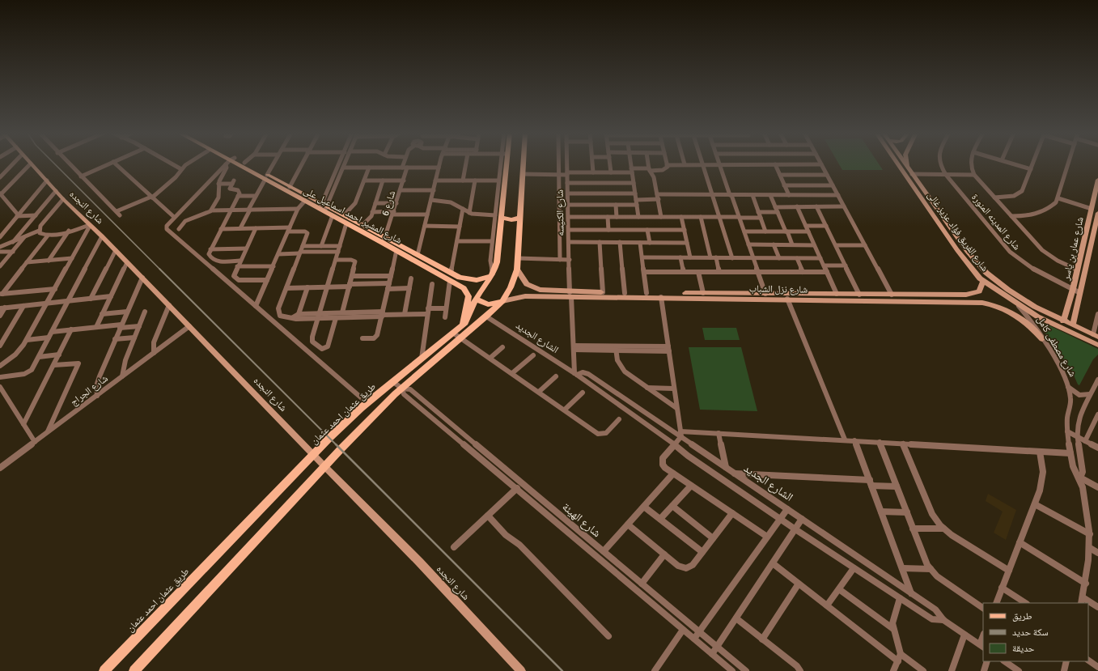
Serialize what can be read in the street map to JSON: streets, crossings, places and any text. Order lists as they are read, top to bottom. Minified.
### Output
{"streets":{"main road":["شارع المشير احمد اسماعيل على","طريق عثمان احمد عثمان"],"street":["شارع 6","شارع النجده","شارع الكنيسه","شارع المدينه المنورة","شارع الفريق فؤاد عزيز غالى","شارع عمار بن ياسر","شارع نزل الشباب","الشارع الجديد","شارع مصطفى كامل","شارع الجراج","شارع الهيئة"]},"crossings":[["شارع 6","شارع المشير احمد اسماعيل على"],["شارع النجده","شارع الجراج"],["شارع النجده","طريق عثمان احمد عثمان"],["شارع الكنيسه","شارع نزل الشباب"],["شارع الكنيسه","الشارع الجديد"],["شارع المشير احمد اسماعيل على","طريق عثمان احمد عثمان"],["شارع المدينه المنورة","شارع عمار بن ياسر"],["شارع الفريق فؤاد عزيز غالى","شارع عمار بن ياسر"],["شارع الفريق فؤاد عزيز غالى","شارع نزل الشباب"],["شارع الفريق فؤاد عزيز غالى","شارع مصطفى كامل"],["شارع نزل الشباب","شارع مصطفى كامل"],["شارع نزل الشباب","طريق عثمان احمد عثمان"],["الشارع الجديد","طريق عثمان احمد عثمان"],["طريق عثمان احمد عثمان","شارع الهيئة"]],"legend":["طريق","سكة حديد","حديقة"]}
